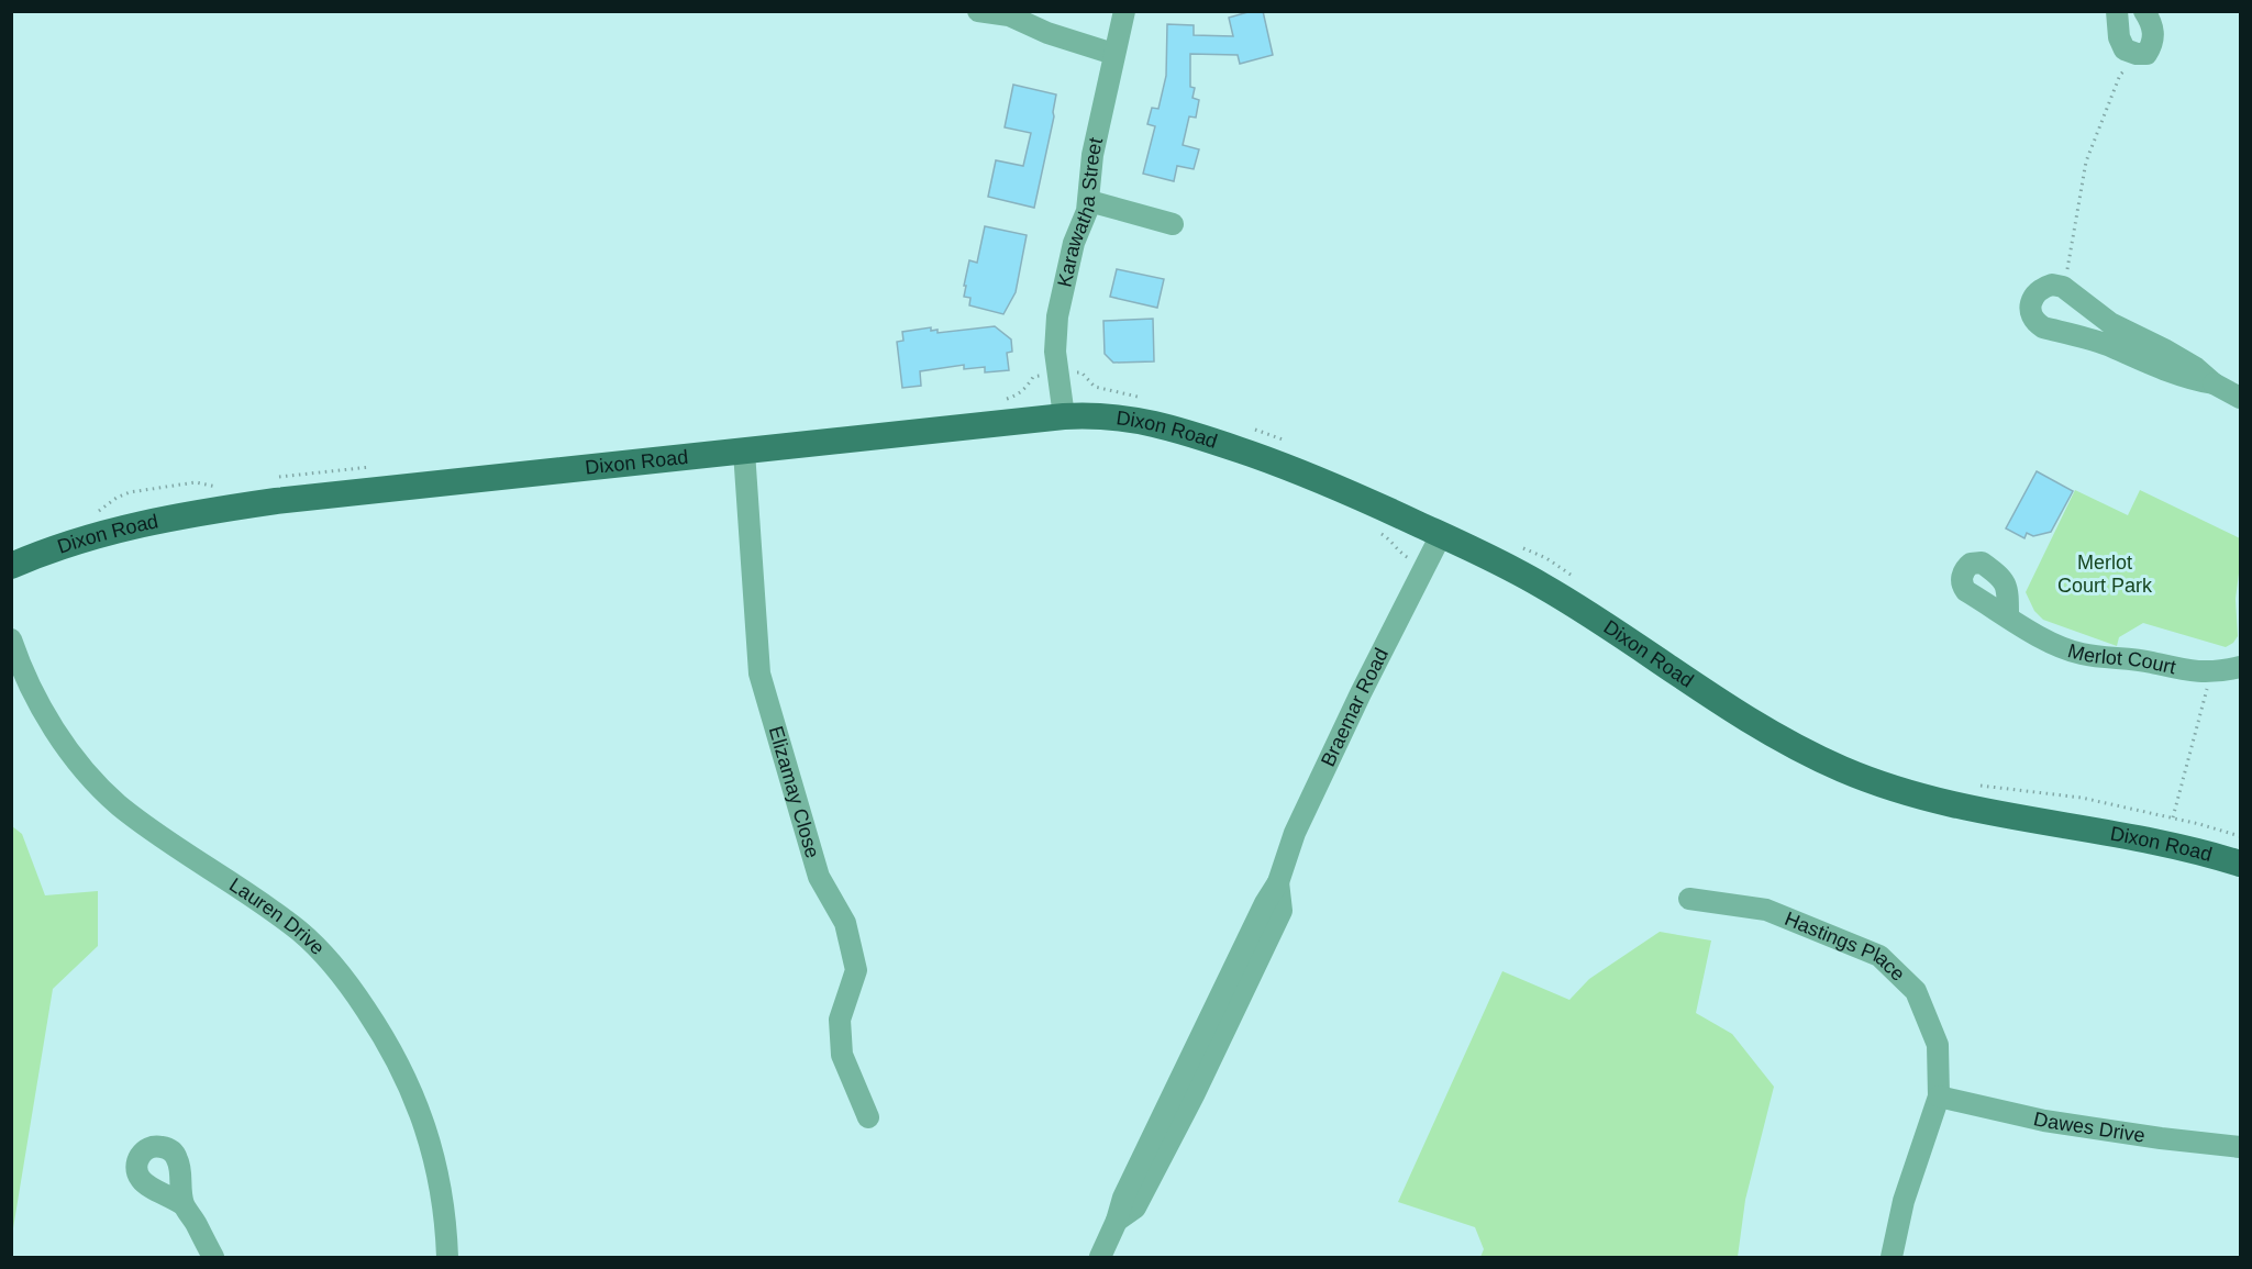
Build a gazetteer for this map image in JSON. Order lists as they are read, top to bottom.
{
  "streets": {
    "main road": ["Dixon Road"],
    "street": [
      "Karawatha Street",
      "Merlot Court",
      "Braemar Road",
      "Elizamay Close",
      "Lauren Drive",
      "Hastings Place",
      "Dawes Drive"
    ]
  },
  "crossings": [
    ["Karawatha Street", "Dixon Road"],
    ["Dixon Road", "Braemar Road"],
    ["Dixon Road", "Elizamay Close"],
    ["Hastings Place", "Dawes Drive"]
  ],
  "parks": ["Merlot Court Park"]
}
